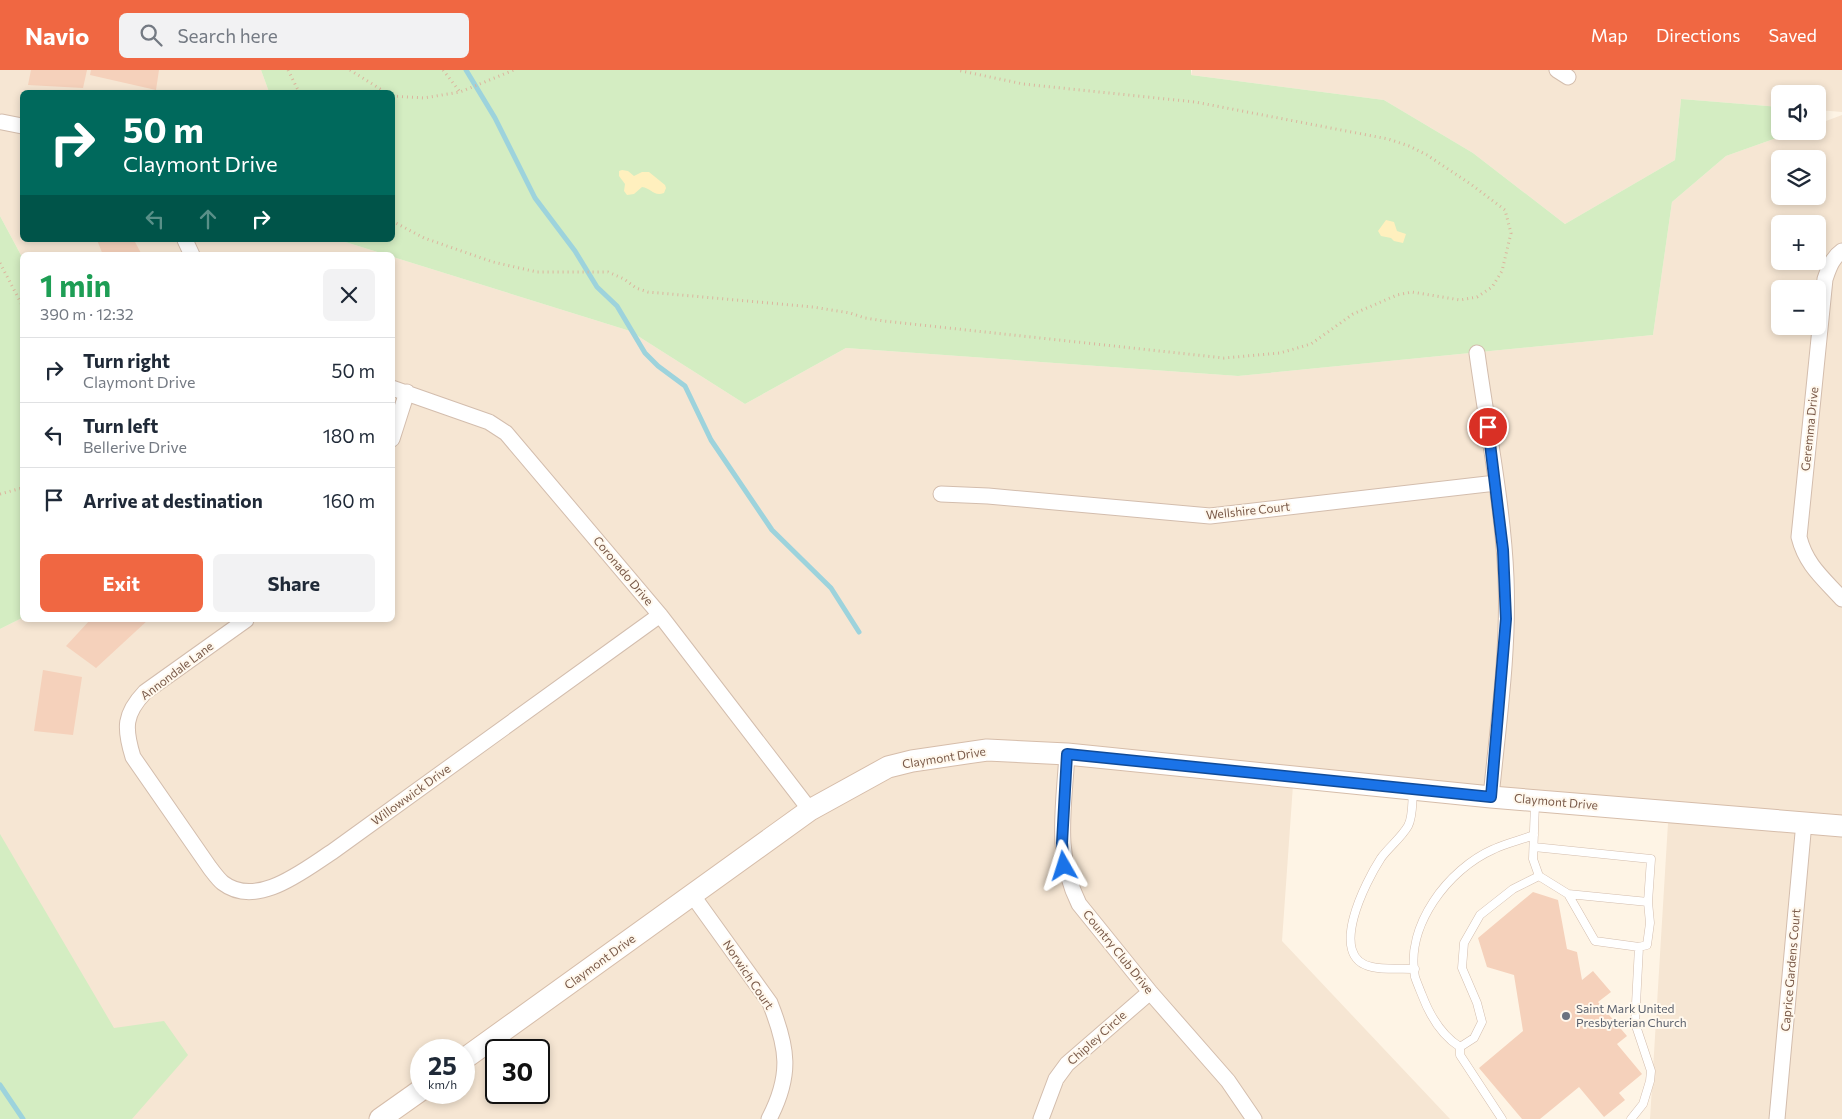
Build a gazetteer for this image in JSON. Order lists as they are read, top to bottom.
{
  "streets": {
    "street": [
      "Geremma Drive",
      "Wellshire Court",
      "Coronado Drive",
      "Annondale Lane",
      "Claymont Drive",
      "Willowwick Drive",
      "Country Club Drive",
      "Caprice Gardens Court",
      "Norwich Court",
      "Chipley Circle"
    ]
  },
  "crossings": [
    ["Coronado Drive", "Claymont Drive"],
    ["Coronado Drive", "Willowwick Drive"],
    ["Annondale Lane", "Willowwick Drive"],
    ["Claymont Drive", "Country Club Drive"],
    ["Claymont Drive", "Caprice Gardens Court"],
    ["Claymont Drive", "Norwich Court"],
    ["Country Club Drive", "Chipley Circle"]
  ],
  "places": ["Saint Mark United Presbyterian Church"],
  "page": {
    "header": "Navio",
    "search": "Search here",
    "nav": ["Map", "Directions", "Saved"],
    "map_buttons": ["+", "−"],
    "turn": ["50 m", "Claymont Drive"],
    "heading": ["1 min", "390 m · 12:32"],
    "list": [
      {
        "name": "Turn right",
        "note": "Claymont Drive",
        "value": "50 m"
      },
      {
        "name": "Turn left",
        "note": "Bellerive Drive",
        "value": "180 m"
      },
      {
        "name": "Arrive at destination",
        "value": "160 m"
      }
    ],
    "buttons": ["Exit", "Share"],
    "speed": "25 km/h",
    "limit": "30"
  }
}
